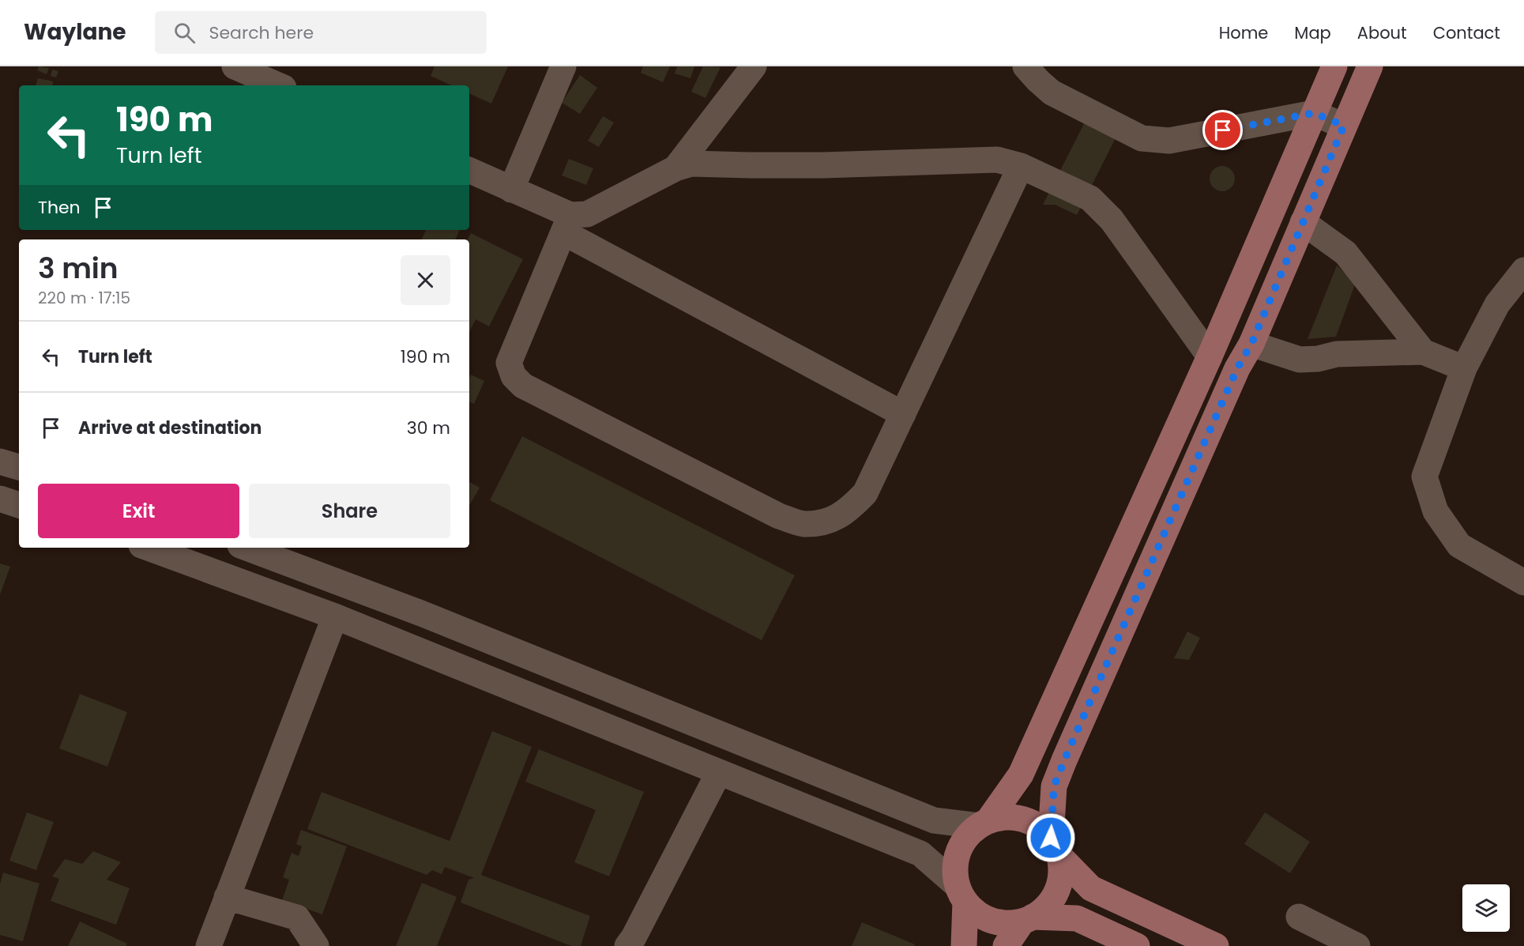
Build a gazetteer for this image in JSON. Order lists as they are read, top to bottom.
{
  "page": {
    "header": "Waylane",
    "search": "Search here",
    "nav": [
      "Home",
      "Map",
      "About",
      "Contact"
    ],
    "turn": ["190 m", "Turn left"],
    "then": "Then",
    "heading": ["3 min", "220 m · 17:15"],
    "list": [
      {
        "name": "Turn left",
        "value": "190 m"
      },
      {
        "name": "Arrive at destination",
        "value": "30 m"
      }
    ],
    "buttons": ["Exit", "Share"]
  }
}
